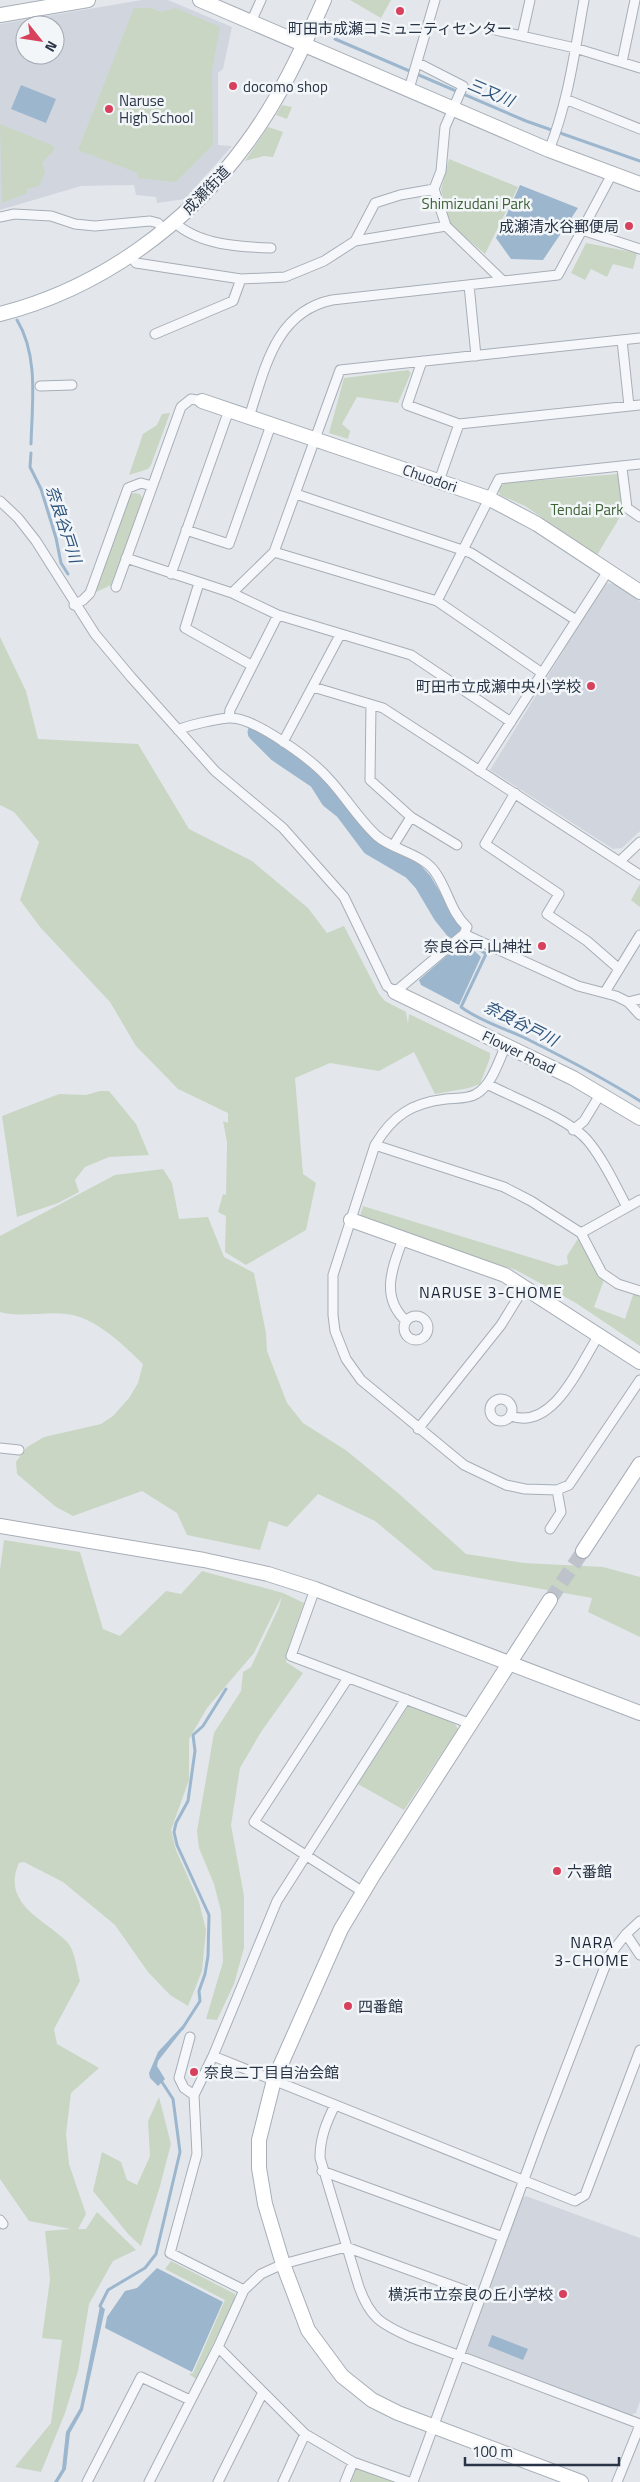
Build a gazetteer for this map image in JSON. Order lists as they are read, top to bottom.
{
  "streets": {
    "street": ["成瀬街道", "Chuodori", "Flower Road"]
  },
  "districts": ["NARUSE 3-CHOME", "NARA 3-CHOME"],
  "water": ["三又川", "奈良谷戸川"],
  "parks": ["Shimizudani Park", "Tendai Park"],
  "places": [
    "町田市成瀬コミュニティセンター",
    "docomo shop",
    "Naruse High School",
    "成瀬清水谷郵便局",
    "町田市立成瀬中央小学校",
    "奈良谷戸 山神社",
    "六番館",
    "四番館",
    "奈良二丁目自治会館",
    "横浜市立奈良の丘小学校"
  ],
  "scale_bar": "100 m",
  "north": "bottom right"
}
